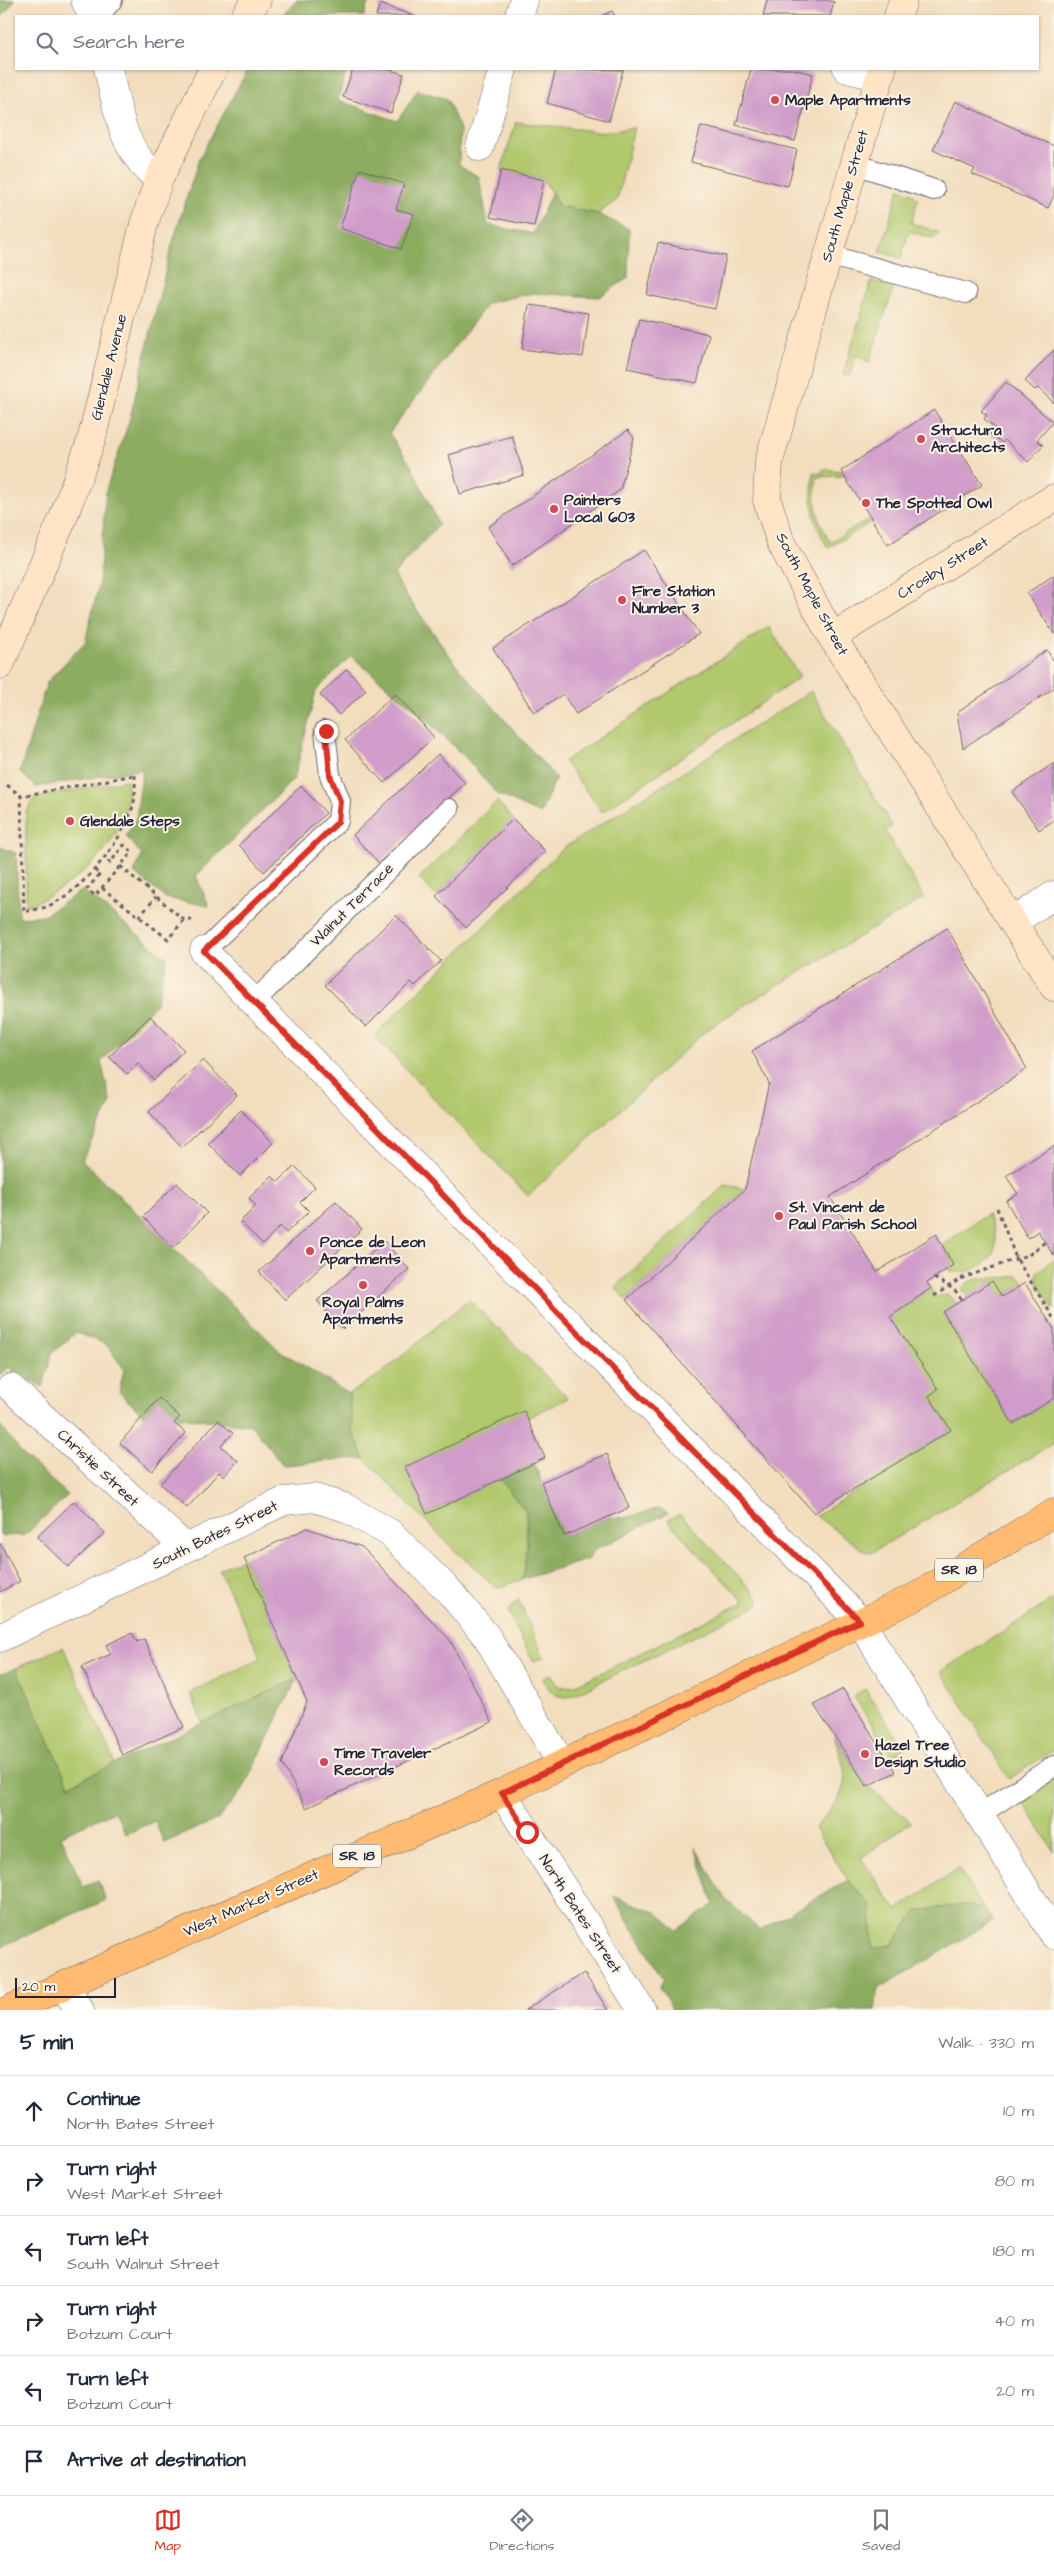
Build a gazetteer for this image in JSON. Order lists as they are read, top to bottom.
{
  "streets": {
    "main road": [
      "South Maple Street",
      "Glendale Avenue",
      "Crosby Street",
      "SR 18",
      "West Market Street"
    ],
    "street": ["Christie Street", "South Bates Street", "North Bates Street"],
    "lane": ["Walnut Terrace"]
  },
  "crossings": [
    ["South Maple Street", "Crosby Street"],
    ["Christie Street", "South Bates Street"],
    ["South Bates Street", "West Market Street"],
    ["West Market Street", "North Bates Street"]
  ],
  "places": [
    "Maple Apartments",
    "Structura Architects",
    "The Spotted Owl",
    "Painters Local 603",
    "Fire Station Number 3",
    "Glendale Steps",
    "St. Vincent de Paul Parish School",
    "Ponce de Leon Apartments",
    "Royal Palms Apartments",
    "Hazel Tree Design Studio",
    "Time Traveler Records"
  ],
  "scale_bar": "20 m",
  "page": {
    "search": "Search here",
    "scale": "20 m",
    "heading": ["5 min", "Walk · 330 m"],
    "list": [
      ["Continue", "North Bates Street", "10 m"],
      ["Turn right", "West Market Street", "80 m"],
      ["Turn left", "South Walnut Street", "180 m"],
      ["Turn right", "Botzum Court", "40 m"],
      ["Turn left", "Botzum Court", "20 m"],
      "Arrive at destination"
    ],
    "nav": ["Map", "Directions", "Saved"]
  }
}
